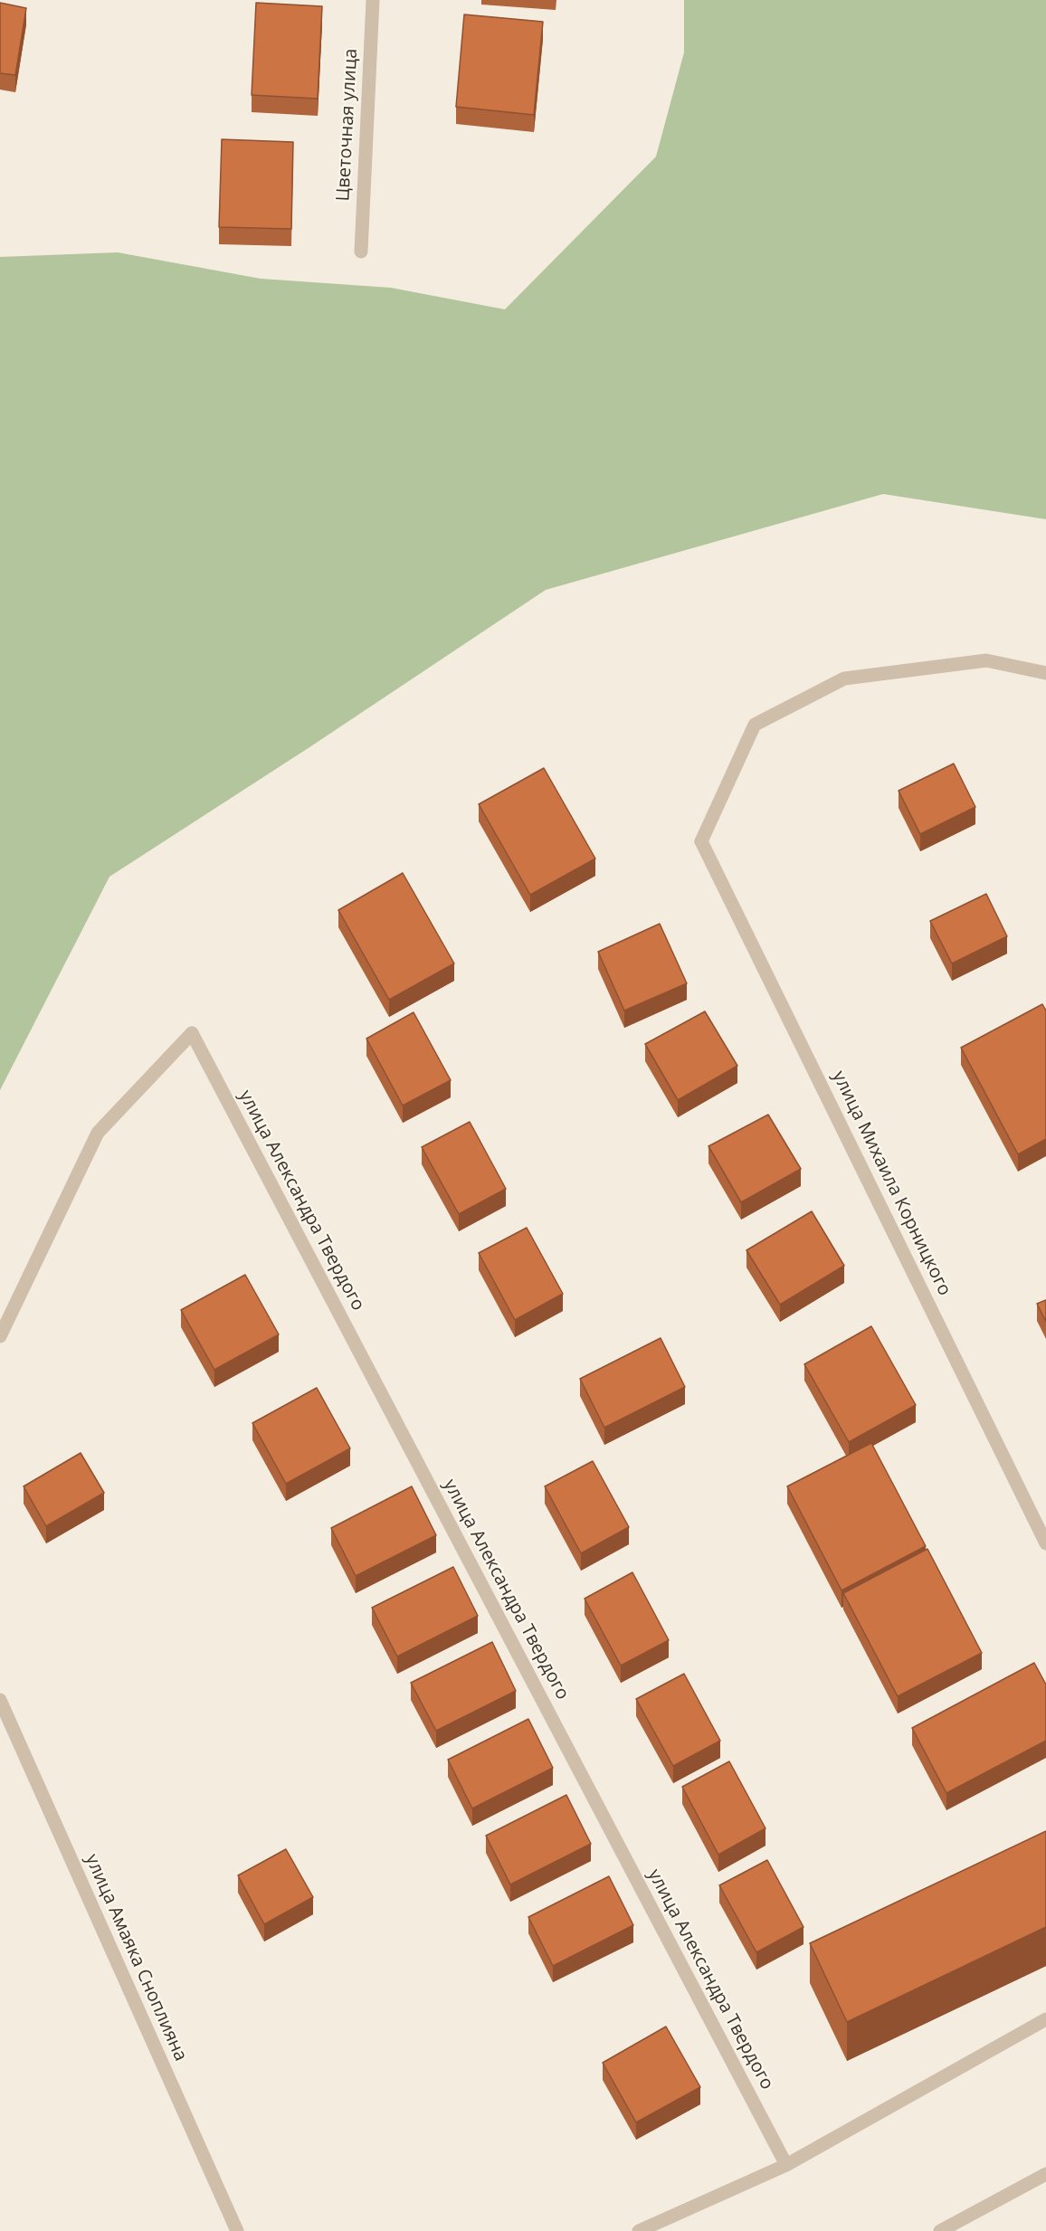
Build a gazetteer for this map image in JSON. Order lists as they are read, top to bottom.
{
  "streets": {
    "street": [
      "Цветочная улица",
      "улица Михаила Корницкого",
      "улица Александра Твердого",
      "улица Амаяка Сноплияна"
    ]
  }
}
